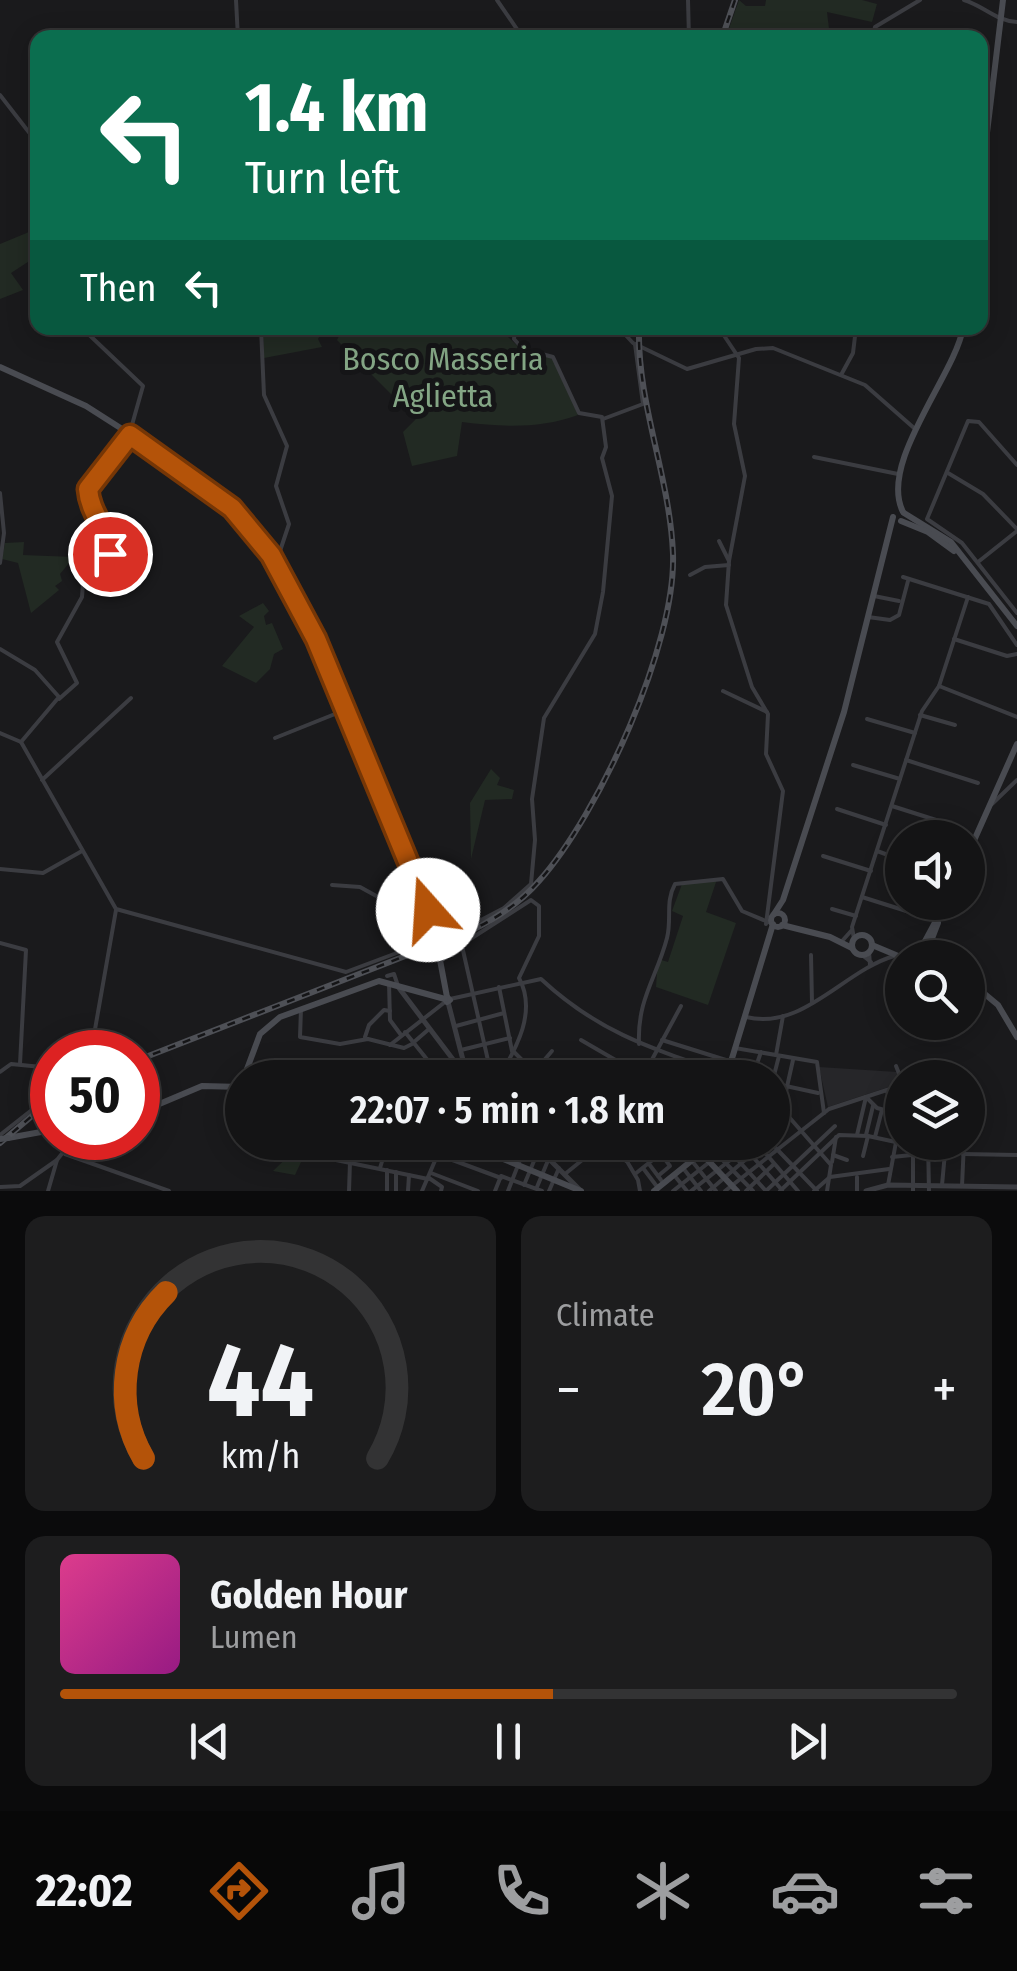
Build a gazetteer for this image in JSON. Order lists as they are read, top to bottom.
{
  "parks": ["Bosco Masseria Aglietta"],
  "page": {
    "turn": ["1.4 km", "Turn left"],
    "then": "Then",
    "limit": "50",
    "trip": "22:07 · 5 min · 1.8 km",
    "tile": "Climate",
    "heat": ["−", "20°", "+"],
    "song": ["Golden Hour", "Lumen"],
    "tabs": "22:02",
    "gauge": ["44", "km/h"]
  }
}
